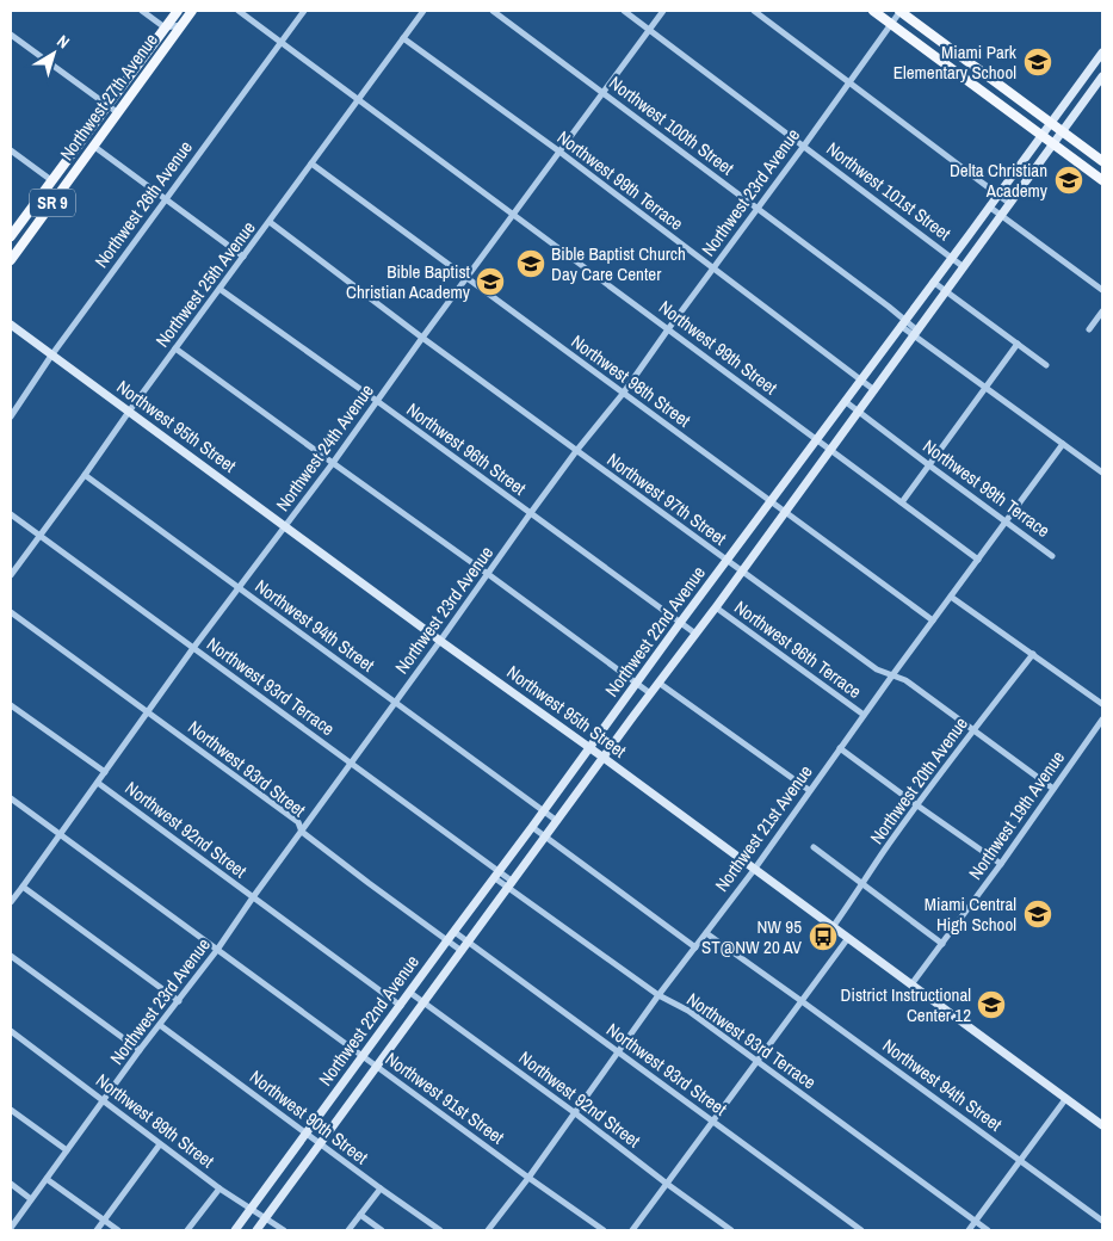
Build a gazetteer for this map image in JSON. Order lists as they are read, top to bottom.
{
  "streets": {
    "main road": [
      "Northwest 27th Avenue",
      "SR 9",
      "Northwest 95th Street",
      "Northwest 22nd Avenue"
    ],
    "street": [
      "Northwest 100th Street",
      "Northwest 99th Terrace",
      "Northwest 101st Street",
      "Northwest 23rd Avenue",
      "Northwest 26th Avenue",
      "Northwest 25th Avenue",
      "Northwest 99th Street",
      "Northwest 98th Street",
      "Northwest 24th Avenue",
      "Northwest 96th Street",
      "Northwest 97th Street",
      "Northwest 94th Street",
      "Northwest 96th Terrace",
      "Northwest 93rd Terrace",
      "Northwest 93rd Street",
      "Northwest 20th Avenue",
      "Northwest 19th Avenue",
      "Northwest 21st Avenue",
      "Northwest 92nd Street",
      "Northwest 91st Street",
      "Northwest 90th Street",
      "Northwest 89th Street"
    ]
  },
  "crossings": [
    ["Northwest 100th Street", "Northwest 23rd Avenue"],
    ["Northwest 100th Street", "Northwest 24th Avenue"],
    ["Northwest 100th Street", "Northwest 22nd Avenue"],
    ["Northwest 100th Street", "Northwest 21st Avenue"],
    ["Northwest 99th Terrace", "Northwest 23rd Avenue"],
    ["Northwest 99th Terrace", "Northwest 25th Avenue"],
    ["Northwest 99th Terrace", "Northwest 24th Avenue"],
    ["Northwest 99th Terrace", "Northwest 22nd Avenue"],
    ["Northwest 99th Terrace", "Northwest 21st Avenue"],
    ["Northwest 101st Street", "Northwest 23rd Avenue"],
    ["Northwest 101st Street", "Northwest 24th Avenue"],
    ["Northwest 101st Street", "Northwest 22nd Avenue"],
    ["Northwest 23rd Avenue", "Northwest 99th Street"],
    ["Northwest 23rd Avenue", "Northwest 98th Street"],
    ["Northwest 23rd Avenue", "Northwest 95th Street"],
    ["Northwest 23rd Avenue", "Northwest 96th Street"],
    ["Northwest 23rd Avenue", "Northwest 97th Street"],
    ["Northwest 23rd Avenue", "Northwest 94th Street"],
    ["Northwest 23rd Avenue", "Northwest 93rd Terrace"],
    ["Northwest 23rd Avenue", "Northwest 93rd Street"],
    ["Northwest 23rd Avenue", "Northwest 92nd Street"],
    ["Northwest 23rd Avenue", "Northwest 91st Street"],
    ["Northwest 23rd Avenue", "Northwest 90th Street"],
    ["Northwest 23rd Avenue", "Northwest 89th Street"],
    ["Northwest 26th Avenue", "Northwest 99th Street"],
    ["Northwest 26th Avenue", "Northwest 95th Street"],
    ["Northwest 25th Avenue", "Northwest 99th Street"],
    ["Northwest 25th Avenue", "Northwest 98th Street"],
    ["Northwest 25th Avenue", "Northwest 95th Street"],
    ["Northwest 25th Avenue", "Northwest 96th Street"],
    ["Northwest 25th Avenue", "Northwest 97th Street"],
    ["Northwest 25th Avenue", "Northwest 94th Street"],
    ["Northwest 25th Avenue", "Northwest 93rd Terrace"],
    ["Northwest 99th Street", "Northwest 24th Avenue"],
    ["Northwest 99th Street", "Northwest 22nd Avenue"],
    ["Northwest 99th Street", "Northwest 21st Avenue"],
    ["Northwest 98th Street", "Northwest 24th Avenue"],
    ["Northwest 98th Street", "Northwest 22nd Avenue"],
    ["Northwest 98th Street", "Northwest 21st Avenue"],
    ["Northwest 95th Street", "Northwest 24th Avenue"],
    ["Northwest 95th Street", "Northwest 22nd Avenue"],
    ["Northwest 95th Street", "Northwest 20th Avenue"],
    ["Northwest 95th Street", "Northwest 19th Avenue"],
    ["Northwest 95th Street", "Northwest 21st Avenue"],
    ["Northwest 24th Avenue", "Northwest 96th Street"],
    ["Northwest 24th Avenue", "Northwest 97th Street"],
    ["Northwest 24th Avenue", "Northwest 94th Street"],
    ["Northwest 24th Avenue", "Northwest 93rd Terrace"],
    ["Northwest 24th Avenue", "Northwest 93rd Street"],
    ["Northwest 24th Avenue", "Northwest 92nd Street"],
    ["Northwest 24th Avenue", "Northwest 91st Street"],
    ["Northwest 96th Street", "Northwest 22nd Avenue"],
    ["Northwest 97th Street", "Northwest 22nd Avenue"],
    ["Northwest 97th Street", "Northwest 20th Avenue"],
    ["Northwest 97th Street", "Northwest 19th Avenue"],
    ["Northwest 97th Street", "Northwest 21st Avenue"],
    ["Northwest 94th Street", "Northwest 22nd Avenue"],
    ["Northwest 94th Street", "Northwest 21st Avenue"],
    ["Northwest 22nd Avenue", "Northwest 96th Terrace"],
    ["Northwest 22nd Avenue", "Northwest 93rd Terrace"],
    ["Northwest 22nd Avenue", "Northwest 93rd Street"],
    ["Northwest 22nd Avenue", "Northwest 92nd Street"],
    ["Northwest 22nd Avenue", "Northwest 91st Street"],
    ["Northwest 22nd Avenue", "Northwest 90th Street"],
    ["Northwest 22nd Avenue", "Northwest 89th Street"],
    ["Northwest 96th Terrace", "Northwest 21st Avenue"],
    ["Northwest 93rd Terrace", "Northwest 21st Avenue"],
    ["Northwest 93rd Street", "Northwest 21st Avenue"],
    ["Northwest 21st Avenue", "Northwest 92nd Street"],
    ["Northwest 21st Avenue", "Northwest 91st Street"]
  ],
  "places": {
    "school or university": [
      "Miami Park Elementary School",
      "Delta Christian Academy",
      "Bible Baptist Church Day Care Center",
      "Bible Baptist Christian Academy",
      "Miami Central High School",
      "District Instructional Center 12"
    ],
    "bus stop": ["NW 95 ST@NW 20 AV"]
  },
  "north": "top right"
}
